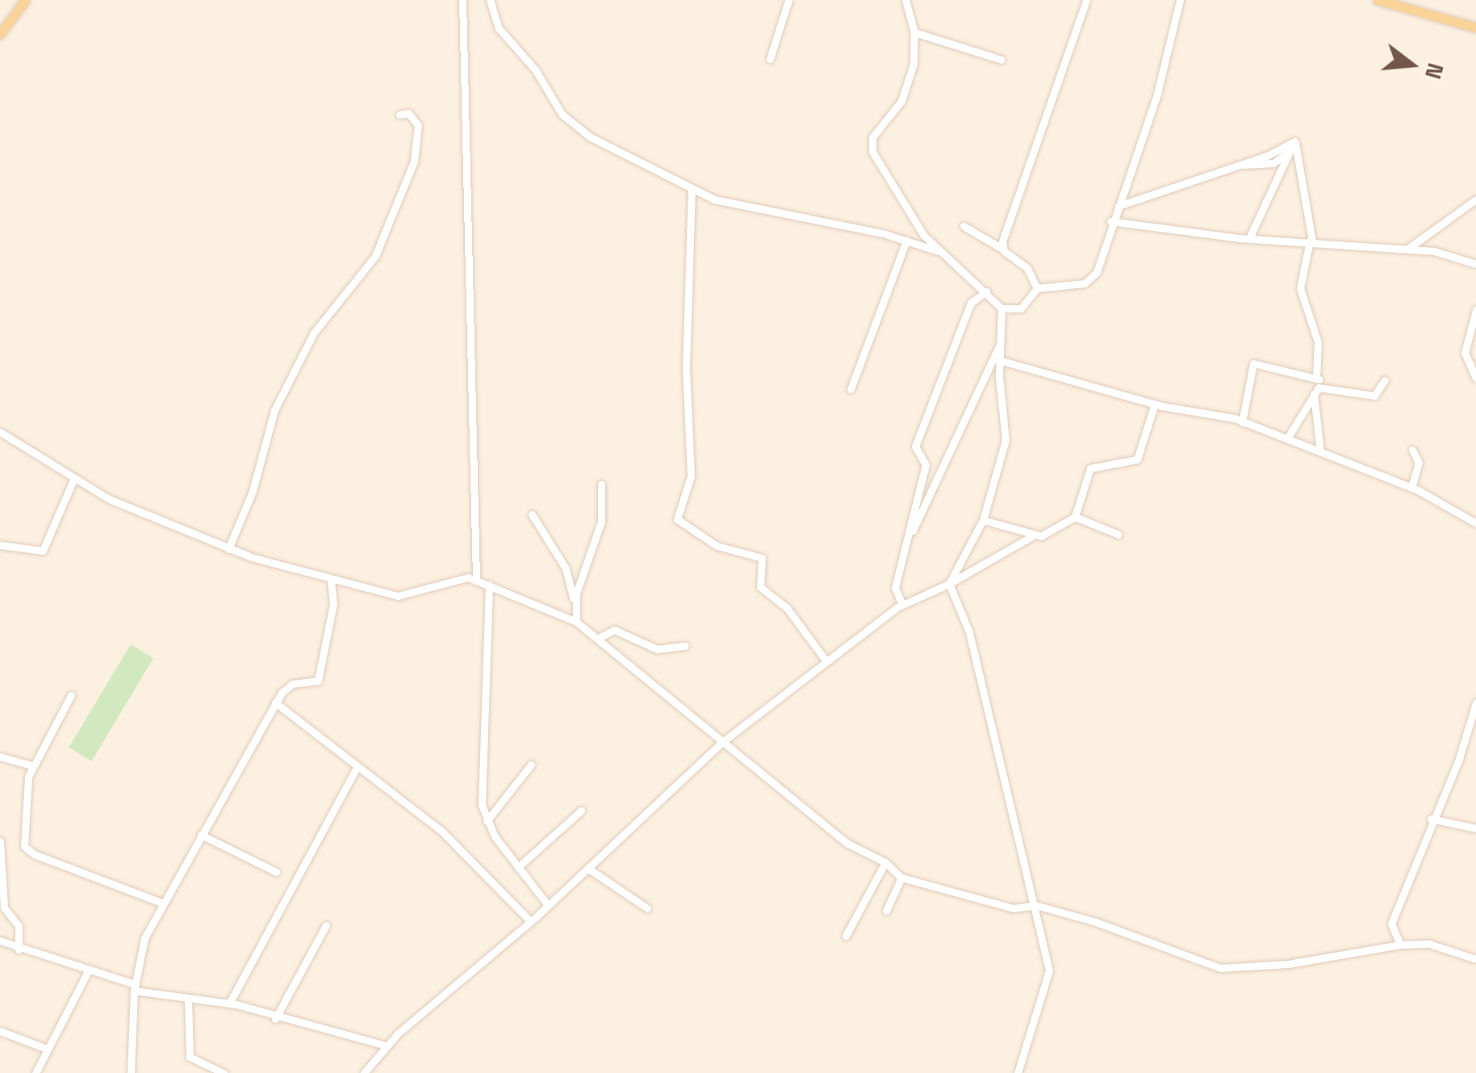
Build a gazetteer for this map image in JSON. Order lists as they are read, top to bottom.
{
  "north": "right"
}
